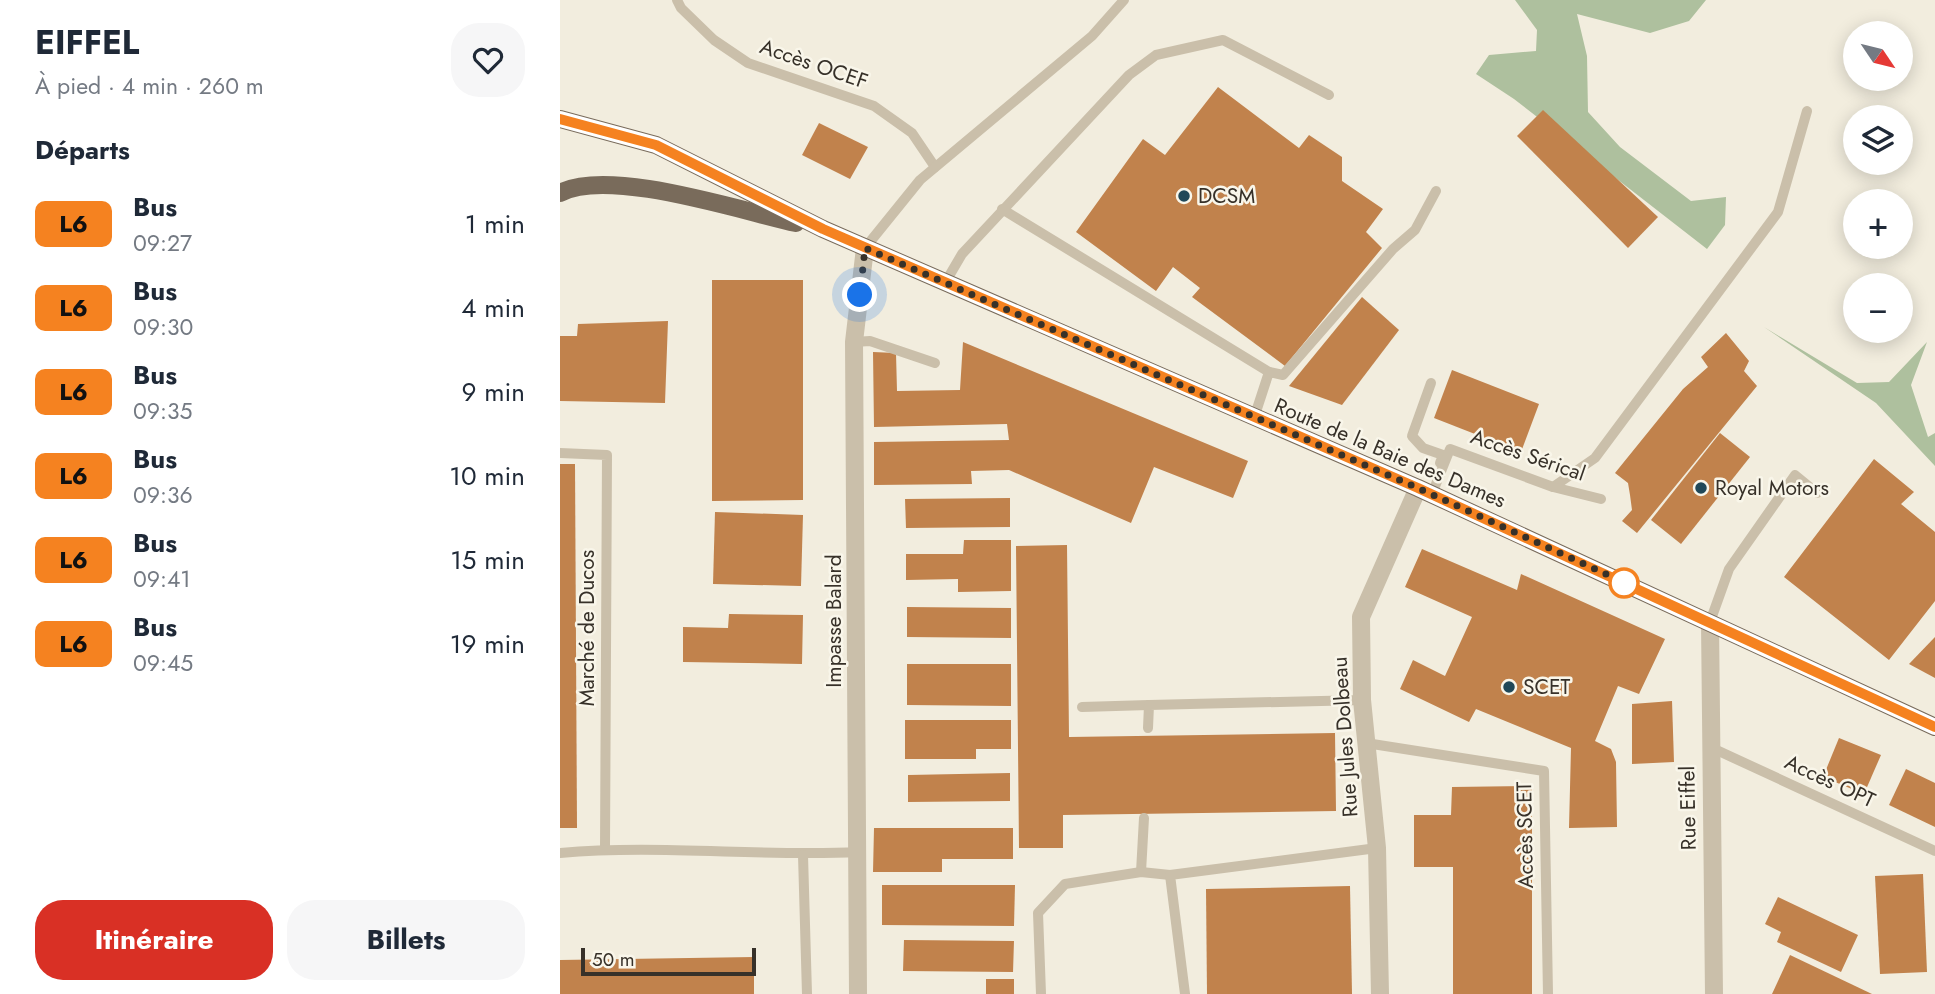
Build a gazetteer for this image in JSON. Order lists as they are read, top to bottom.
{
  "streets": {
    "main road": ["Route de la Baie des Dames"],
    "street": ["Impasse Balard", "Rue Jules Dolbeau", "Rue Eiffel"],
    "lane": [
      "Accès OCEF",
      "Accès Sérical",
      "Marché de Ducos",
      "Accès OPT",
      "Accès SCET"
    ]
  },
  "crossings": [
    ["Route de la Baie des Dames", "Accès Sérical"],
    ["Route de la Baie des Dames", "Impasse Balard"],
    ["Route de la Baie des Dames", "Rue Jules Dolbeau"],
    ["Route de la Baie des Dames", "Rue Eiffel"],
    ["Accès Sérical", "Rue Jules Dolbeau"],
    ["Rue Jules Dolbeau", "Accès SCET"],
    ["Accès OPT", "Rue Eiffel"]
  ],
  "places": ["DCSM", "Royal Motors", "SCET"],
  "lines": ["bus line L6"],
  "scale_bar": "50 m",
  "north": "bottom right",
  "page": {
    "heading": [
      ["EIFFEL", "À pied · 4 min · 260 m"],
      "Départs"
    ],
    "map_buttons": ["+", "−"],
    "list": [
      {
        "mark": "L6",
        "name": "Bus",
        "note": "09:27",
        "value": "1 min"
      },
      {
        "mark": "L6",
        "name": "Bus",
        "note": "09:30",
        "value": "4 min"
      },
      {
        "mark": "L6",
        "name": "Bus",
        "note": "09:35",
        "value": "9 min"
      },
      {
        "mark": "L6",
        "name": "Bus",
        "note": "09:36",
        "value": "10 min"
      },
      {
        "mark": "L6",
        "name": "Bus",
        "note": "09:41",
        "value": "15 min"
      },
      {
        "mark": "L6",
        "name": "Bus",
        "note": "09:45",
        "value": "19 min"
      }
    ],
    "buttons": ["Itinéraire", "Billets"],
    "scale": "50 m"
  }
}
